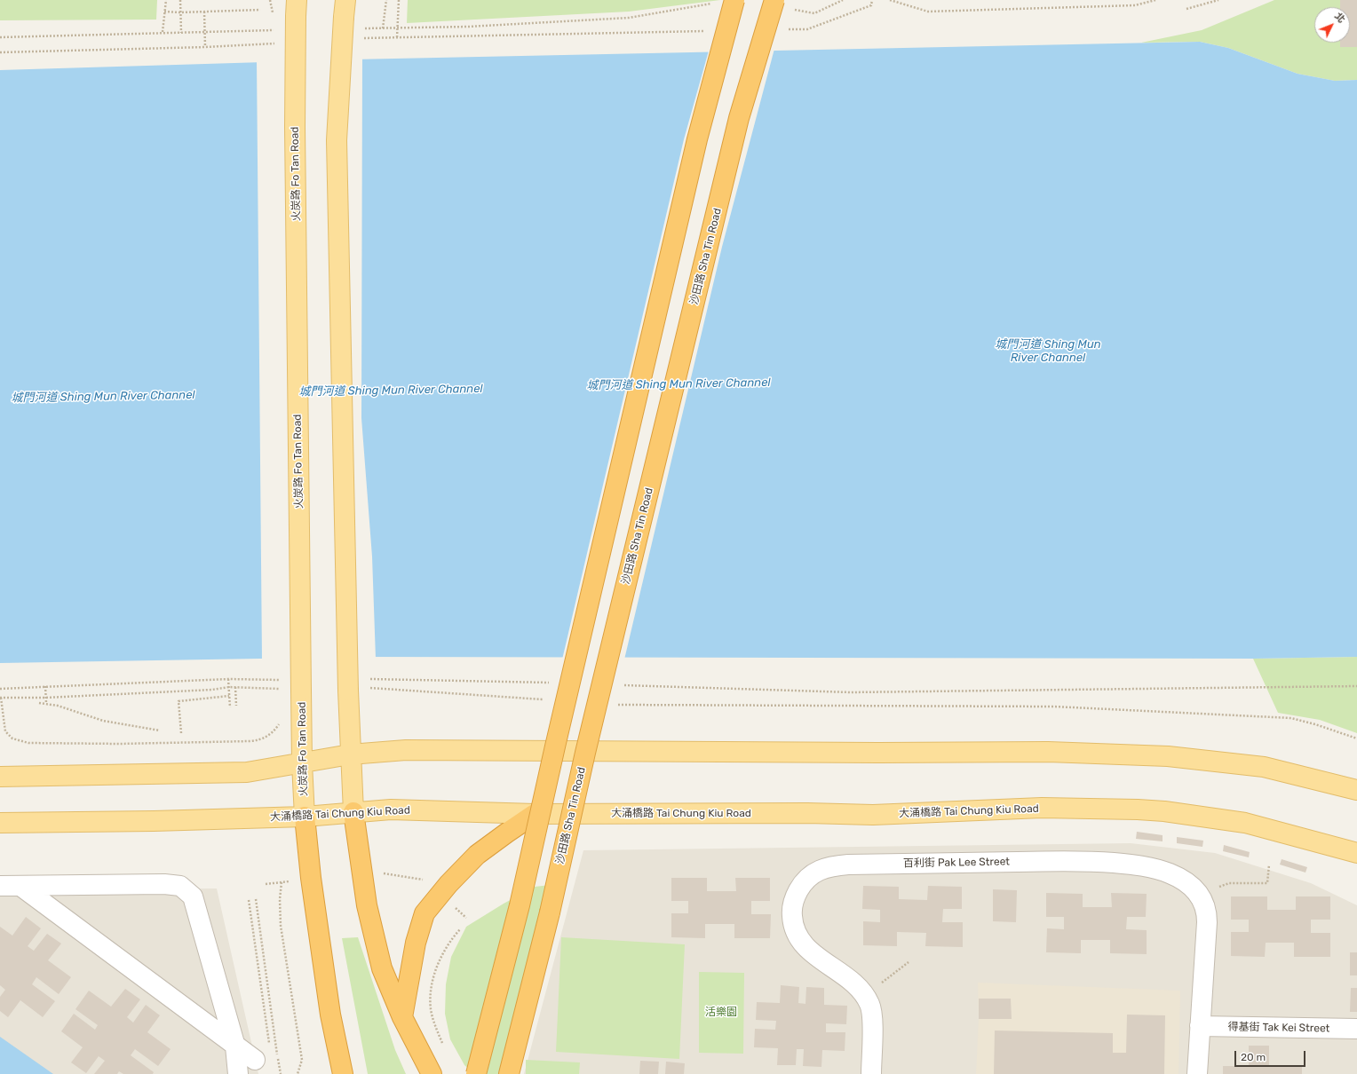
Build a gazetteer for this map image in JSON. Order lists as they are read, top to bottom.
{
  "streets": {
    "highway": ["沙田路 Sha Tin Road"],
    "main road": ["火炭路 Fo Tan Road", "大涌橋路 Tai Chung Kiu Road"],
    "street": ["百利街 Pak Lee Street", "得基街 Tak Kei Street"]
  },
  "crossings": [
    ["火炭路 Fo Tan Road", "大涌橋路 Tai Chung Kiu Road"],
    ["百利街 Pak Lee Street", "得基街 Tak Kei Street"]
  ],
  "water": ["城門河道 Shing Mun River Channel"],
  "parks": ["活樂園"],
  "scale_bar": "20 m",
  "north": "top right"
}
